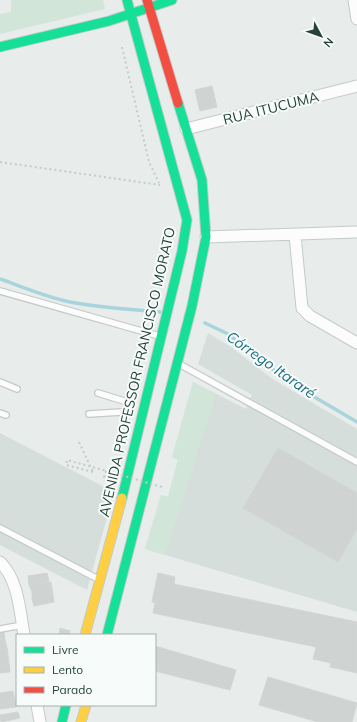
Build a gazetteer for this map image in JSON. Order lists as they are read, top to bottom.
{
  "streets": {
    "main road": ["AVENIDA PROFESSOR FRANCISCO MORATO"],
    "street": ["RUA ITUCUMA"]
  },
  "water": ["Córrego Itararé"],
  "legend": ["Livre", "Lento", "Parado"],
  "north": "bottom right"
}
